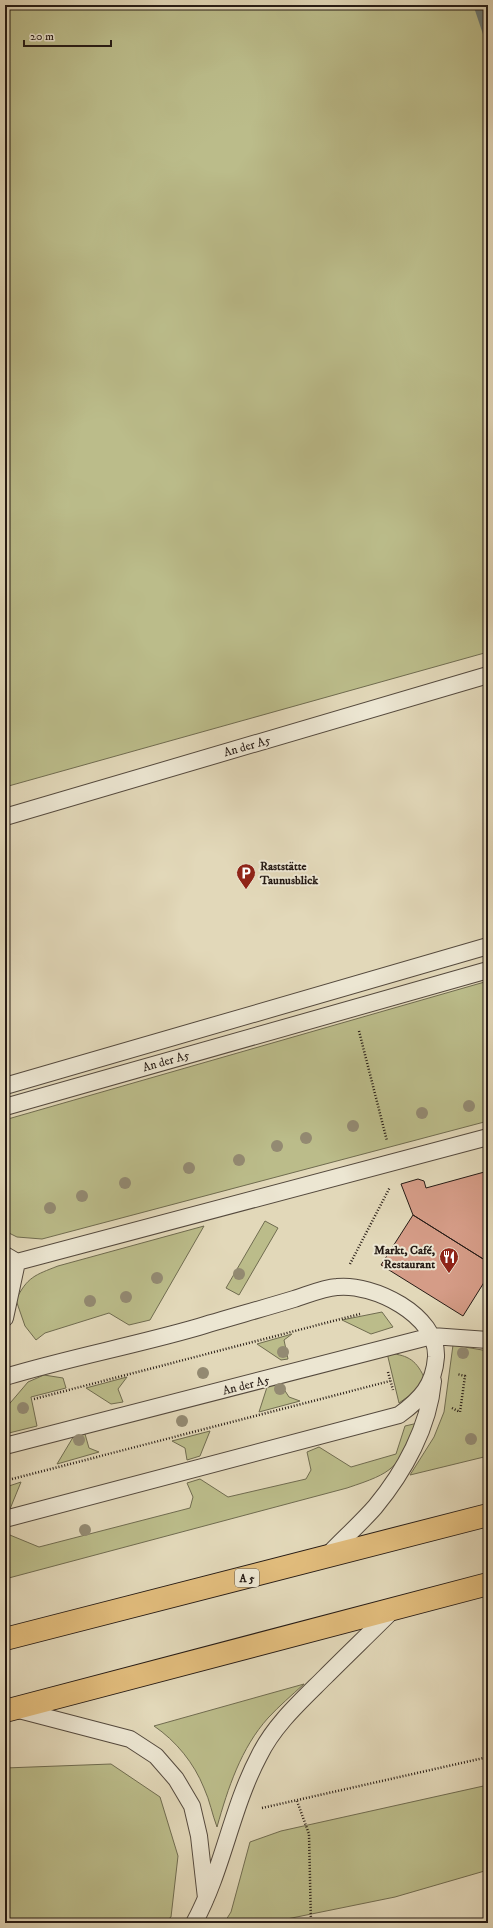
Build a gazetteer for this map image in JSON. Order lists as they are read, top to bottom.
{
  "streets": {
    "highway": ["A 5"],
    "lane": ["An der A5"]
  },
  "places": {
    "parking": ["Raststätte Taunusblick"],
    "restaurant": ["Markt, Café, Restaurant"]
  },
  "scale_bar": "20 m"
}
